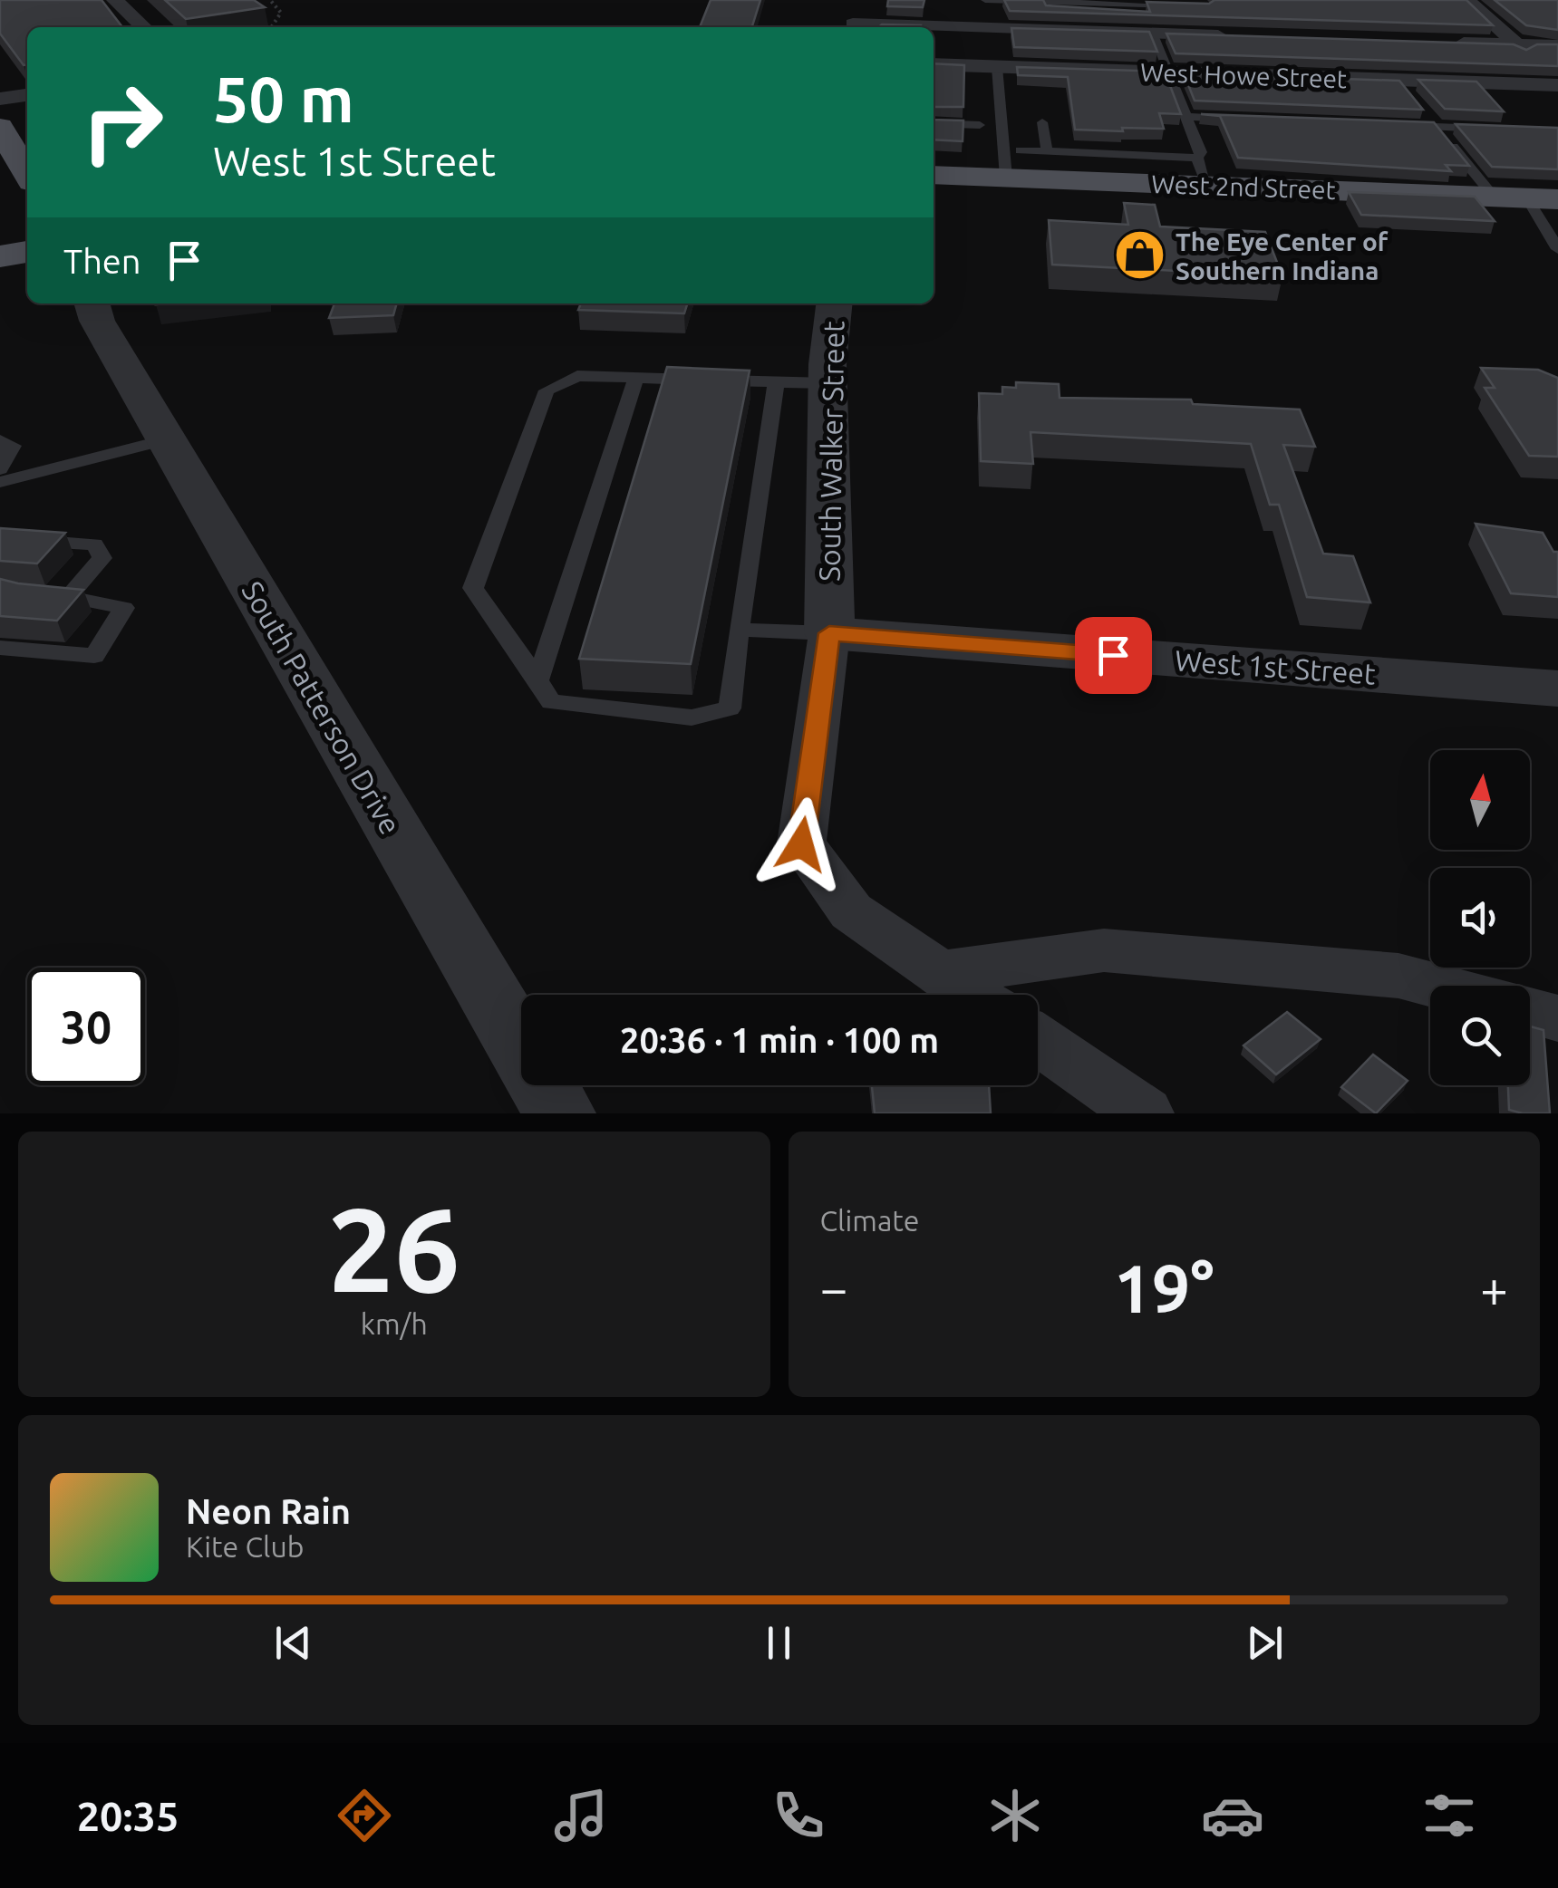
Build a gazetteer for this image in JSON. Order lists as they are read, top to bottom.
{
  "streets": {
    "main road": ["West 2nd Street"],
    "street": [
      "West Howe Street",
      "South Walker Street",
      "West 1st Street",
      "South Patterson Drive"
    ]
  },
  "crossings": [
    ["South Walker Street", "West 1st Street"]
  ],
  "places": {
    "shop": ["The Eye Center of Southern Indiana"]
  },
  "north": "top",
  "page": {
    "turn": ["50 m", "West 1st Street"],
    "then": "Then",
    "limit": "30",
    "trip": "20:36 · 1 min · 100 m",
    "tile": [
      ["26", "km/h"],
      "Climate"
    ],
    "heat": ["−", "19°", "+"],
    "song": ["Neon Rain", "Kite Club"],
    "tabs": "20:35"
  }
}
